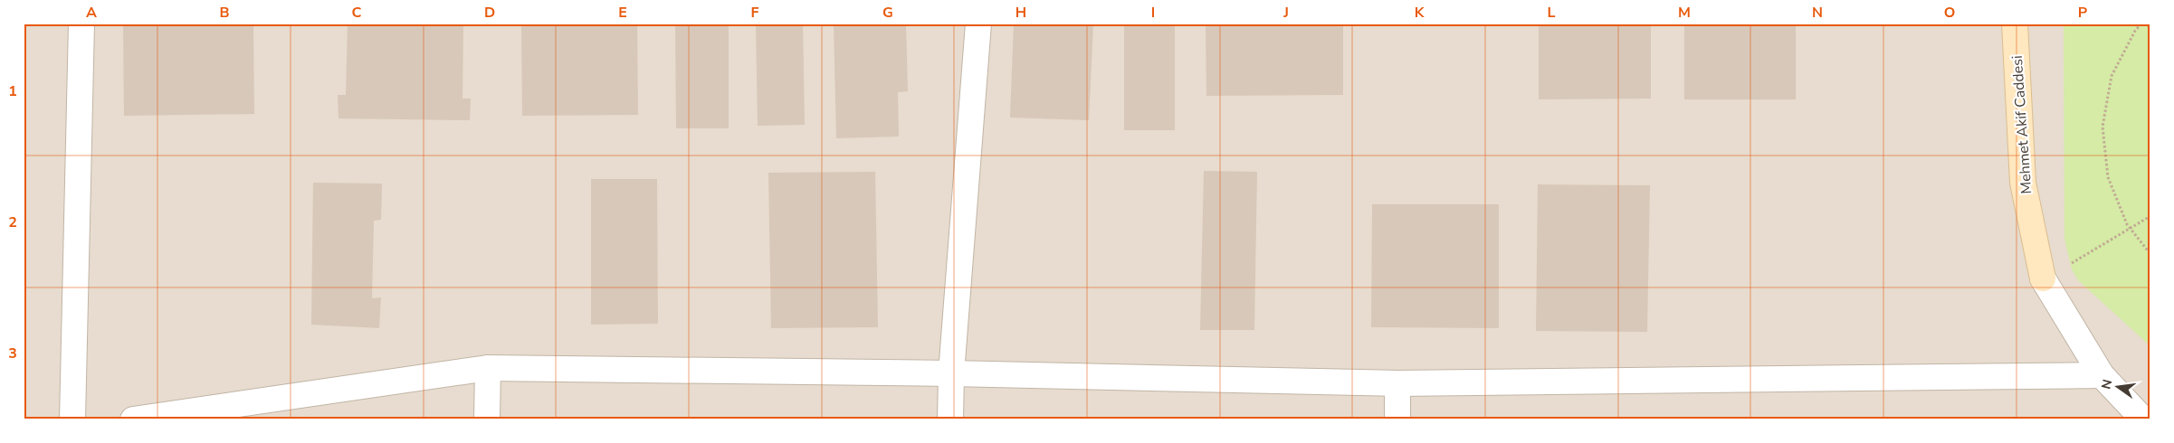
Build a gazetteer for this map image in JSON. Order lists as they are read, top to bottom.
{
  "streets": {
    "street": ["Mehmet Akif Caddesi"]
  },
  "north": "left",
  "grid": {
    "columns": [
      "A",
      "B",
      "C",
      "D",
      "E",
      "F",
      "G",
      "H",
      "I",
      "J",
      "K",
      "L",
      "M",
      "N",
      "O",
      "P"
    ],
    "rows": ["1", "2", "3"]
  }
}
